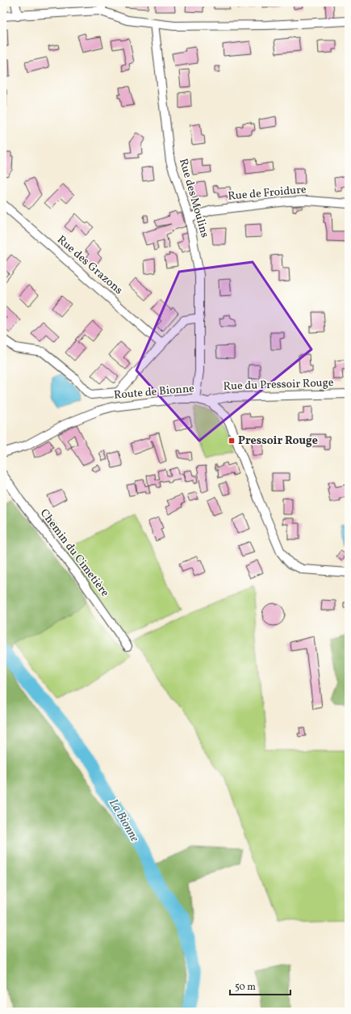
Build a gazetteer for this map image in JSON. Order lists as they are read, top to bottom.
{
  "streets": {
    "street": [
      "Rue de Froidure",
      "Rue des Moulins",
      "Rue des Grazons",
      "Rue du Pressoir Rouge",
      "Route de Bionne",
      "Chemin du Cimetière"
    ]
  },
  "crossings": [
    ["Rue de Froidure", "Rue des Moulins"],
    ["Rue des Moulins", "Route de Bionne"],
    ["Rue du Pressoir Rouge", "Route de Bionne"]
  ],
  "water": ["La Bionne"],
  "places": {
    "transit": ["Pressoir Rouge"]
  },
  "scale_bar": "50 m"
}
